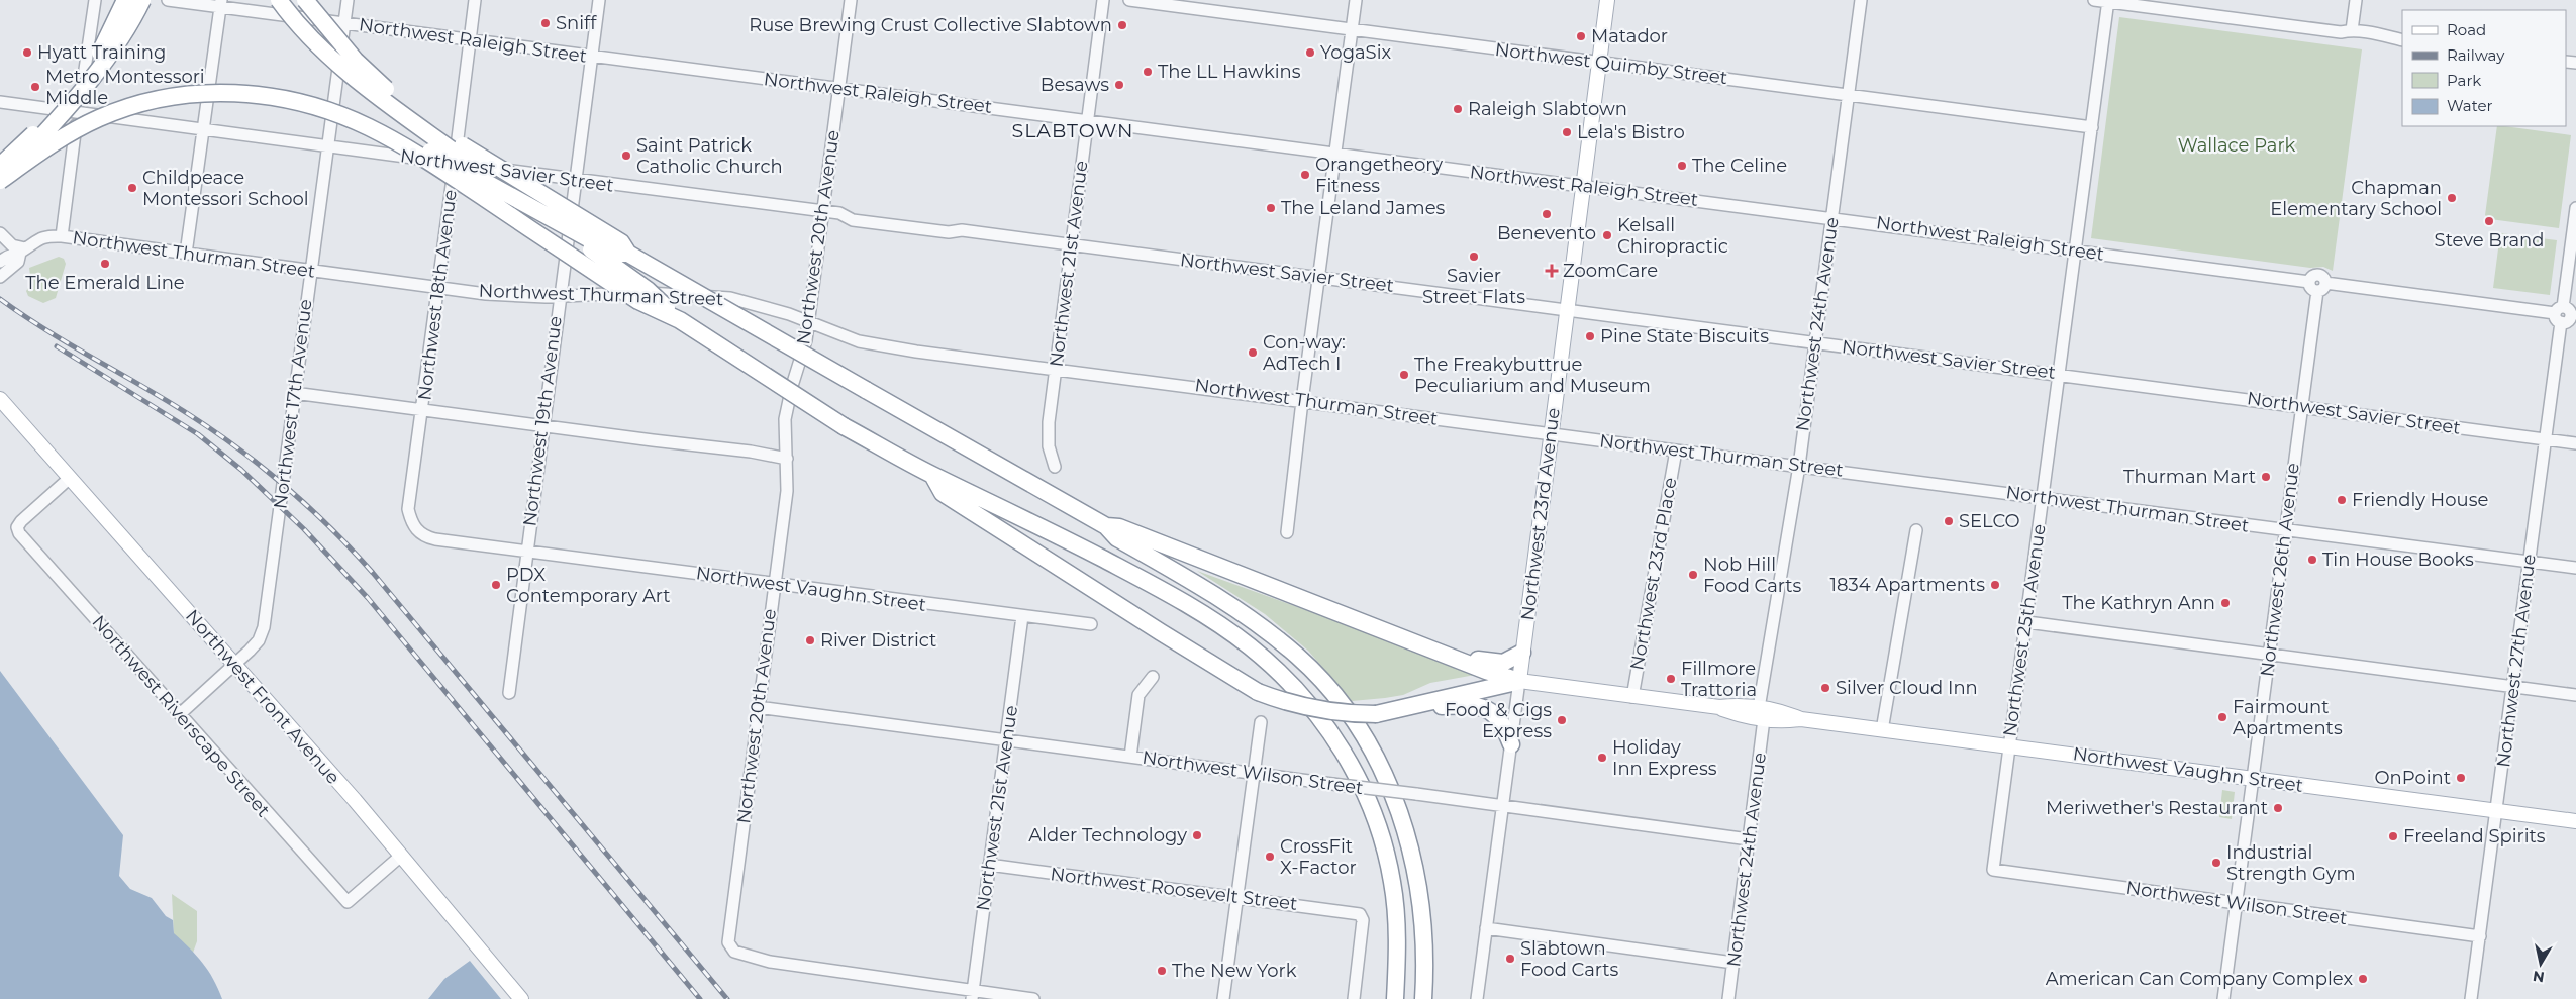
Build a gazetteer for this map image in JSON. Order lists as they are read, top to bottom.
{
  "streets": {
    "main road": ["Northwest 23rd Avenue", "Northwest Vaughn Street", "Northwest Front Avenue"],
    "street": [
      "Northwest Raleigh Street",
      "Northwest Quimby Street",
      "Northwest Savier Street",
      "Northwest 20th Avenue",
      "Northwest Thurman Street",
      "Northwest 21st Avenue",
      "Northwest 18th Avenue",
      "Northwest 24th Avenue",
      "Northwest 17th Avenue",
      "Northwest 19th Avenue",
      "Northwest 26th Avenue",
      "Northwest 23rd Place",
      "Northwest 25th Avenue",
      "Northwest 27th Avenue",
      "Northwest Riverscape Street",
      "Northwest Wilson Street",
      "Northwest Roosevelt Street"
    ]
  },
  "crossings": [
    ["Northwest Raleigh Street", "Northwest 20th Avenue"],
    ["Northwest Raleigh Street", "Northwest 21st Avenue"],
    ["Northwest Raleigh Street", "Northwest 18th Avenue"],
    ["Northwest Raleigh Street", "Northwest 24th Avenue"],
    ["Northwest Raleigh Street", "Northwest 17th Avenue"],
    ["Northwest Raleigh Street", "Northwest 19th Avenue"],
    ["Northwest Raleigh Street", "Northwest 23rd Avenue"],
    ["Northwest Raleigh Street", "Northwest 26th Avenue"],
    ["Northwest Raleigh Street", "Northwest 25th Avenue"],
    ["Northwest Raleigh Street", "Northwest 27th Avenue"],
    ["Northwest Quimby Street", "Northwest 24th Avenue"],
    ["Northwest Quimby Street", "Northwest 23rd Avenue"],
    ["Northwest Quimby Street", "Northwest 25th Avenue"],
    ["Northwest Savier Street", "Northwest 20th Avenue"],
    ["Northwest Savier Street", "Northwest 21st Avenue"],
    ["Northwest Savier Street", "Northwest 18th Avenue"],
    ["Northwest Savier Street", "Northwest 24th Avenue"],
    ["Northwest Savier Street", "Northwest 17th Avenue"],
    ["Northwest Savier Street", "Northwest 19th Avenue"],
    ["Northwest Savier Street", "Northwest 23rd Avenue"],
    ["Northwest Savier Street", "Northwest 26th Avenue"],
    ["Northwest Savier Street", "Northwest 25th Avenue"],
    ["Northwest Savier Street", "Northwest 27th Avenue"],
    ["Northwest 20th Avenue", "Northwest Thurman Street"],
    ["Northwest 20th Avenue", "Northwest 21st Avenue"],
    ["Northwest 20th Avenue", "Northwest Vaughn Street"],
    ["Northwest 20th Avenue", "Northwest Wilson Street"],
    ["Northwest Thurman Street", "Northwest 21st Avenue"],
    ["Northwest Thurman Street", "Northwest 18th Avenue"],
    ["Northwest Thurman Street", "Northwest 24th Avenue"],
    ["Northwest Thurman Street", "Northwest 17th Avenue"],
    ["Northwest Thurman Street", "Northwest 19th Avenue"],
    ["Northwest Thurman Street", "Northwest 23rd Avenue"],
    ["Northwest Thurman Street", "Northwest 26th Avenue"],
    ["Northwest Thurman Street", "Northwest 23rd Place"],
    ["Northwest Thurman Street", "Northwest 25th Avenue"],
    ["Northwest Thurman Street", "Northwest 27th Avenue"],
    ["Northwest 21st Avenue", "Northwest Vaughn Street"],
    ["Northwest 21st Avenue", "Northwest Wilson Street"],
    ["Northwest 21st Avenue", "Northwest Roosevelt Street"],
    ["Northwest 18th Avenue", "Northwest Vaughn Street"],
    ["Northwest 24th Avenue", "Northwest Vaughn Street"],
    ["Northwest 24th Avenue", "Northwest Wilson Street"],
    ["Northwest 17th Avenue", "Northwest Front Avenue"],
    ["Northwest 17th Avenue", "Northwest Riverscape Street"],
    ["Northwest 19th Avenue", "Northwest Vaughn Street"],
    ["Northwest 23rd Avenue", "Northwest Vaughn Street"],
    ["Northwest 23rd Avenue", "Northwest Wilson Street"],
    ["Northwest 26th Avenue", "Northwest Vaughn Street"],
    ["Northwest 26th Avenue", "Northwest Wilson Street"],
    ["Northwest 23rd Place", "Northwest Vaughn Street"],
    ["Northwest Vaughn Street", "Northwest 25th Avenue"],
    ["Northwest Vaughn Street", "Northwest 27th Avenue"],
    ["Northwest 25th Avenue", "Northwest Wilson Street"],
    ["Northwest 27th Avenue", "Northwest Wilson Street"],
    ["Northwest Front Avenue", "Northwest Riverscape Street"]
  ],
  "districts": ["SLABTOWN"],
  "parks": ["Wallace Park"],
  "places": {
    "other": [
      "Sniff",
      "Ruse Brewing Crust Collective Slabtown",
      "Matador",
      "Hyatt Training",
      "YogaSix",
      "The LL Hawkins",
      "Besaws",
      "Metro Montessori Middle",
      "Raleigh Slabtown",
      "Lela's Bistro",
      "Saint Patrick Catholic Church",
      "The Celine",
      "Orangetheory Fitness",
      "Childpeace Montessori School",
      "Chapman Elementary School",
      "The Leland James",
      "Benevento",
      "Steve Brand",
      "Kelsall Chiropractic",
      "Savier Street Flats",
      "The Emerald Line",
      "Pine State Biscuits",
      "Con-way: AdTech I",
      "The Freakybuttrue Peculiarium and Museum",
      "Thurman Mart",
      "Friendly House",
      "SELCO",
      "Tin House Books",
      "Nob Hill Food Carts",
      "PDX Contemporary Art",
      "1834 Apartments",
      "The Kathryn Ann",
      "River District",
      "Fillmore Trattoria",
      "Silver Cloud Inn",
      "Fairmount Apartments",
      "Food & Cigs Express",
      "Holiday Inn Express",
      "OnPoint",
      "Meriwether's Restaurant",
      "Alder Technology",
      "Freeland Spirits",
      "CrossFit X-Factor",
      "Industrial Strength Gym",
      "Slabtown Food Carts",
      "The New York",
      "American Can Company Complex"
    ],
    "health": ["ZoomCare"]
  },
  "legend": [
    "Road",
    "Railway",
    "Park",
    "Water"
  ],
  "north": "bottom"
}
